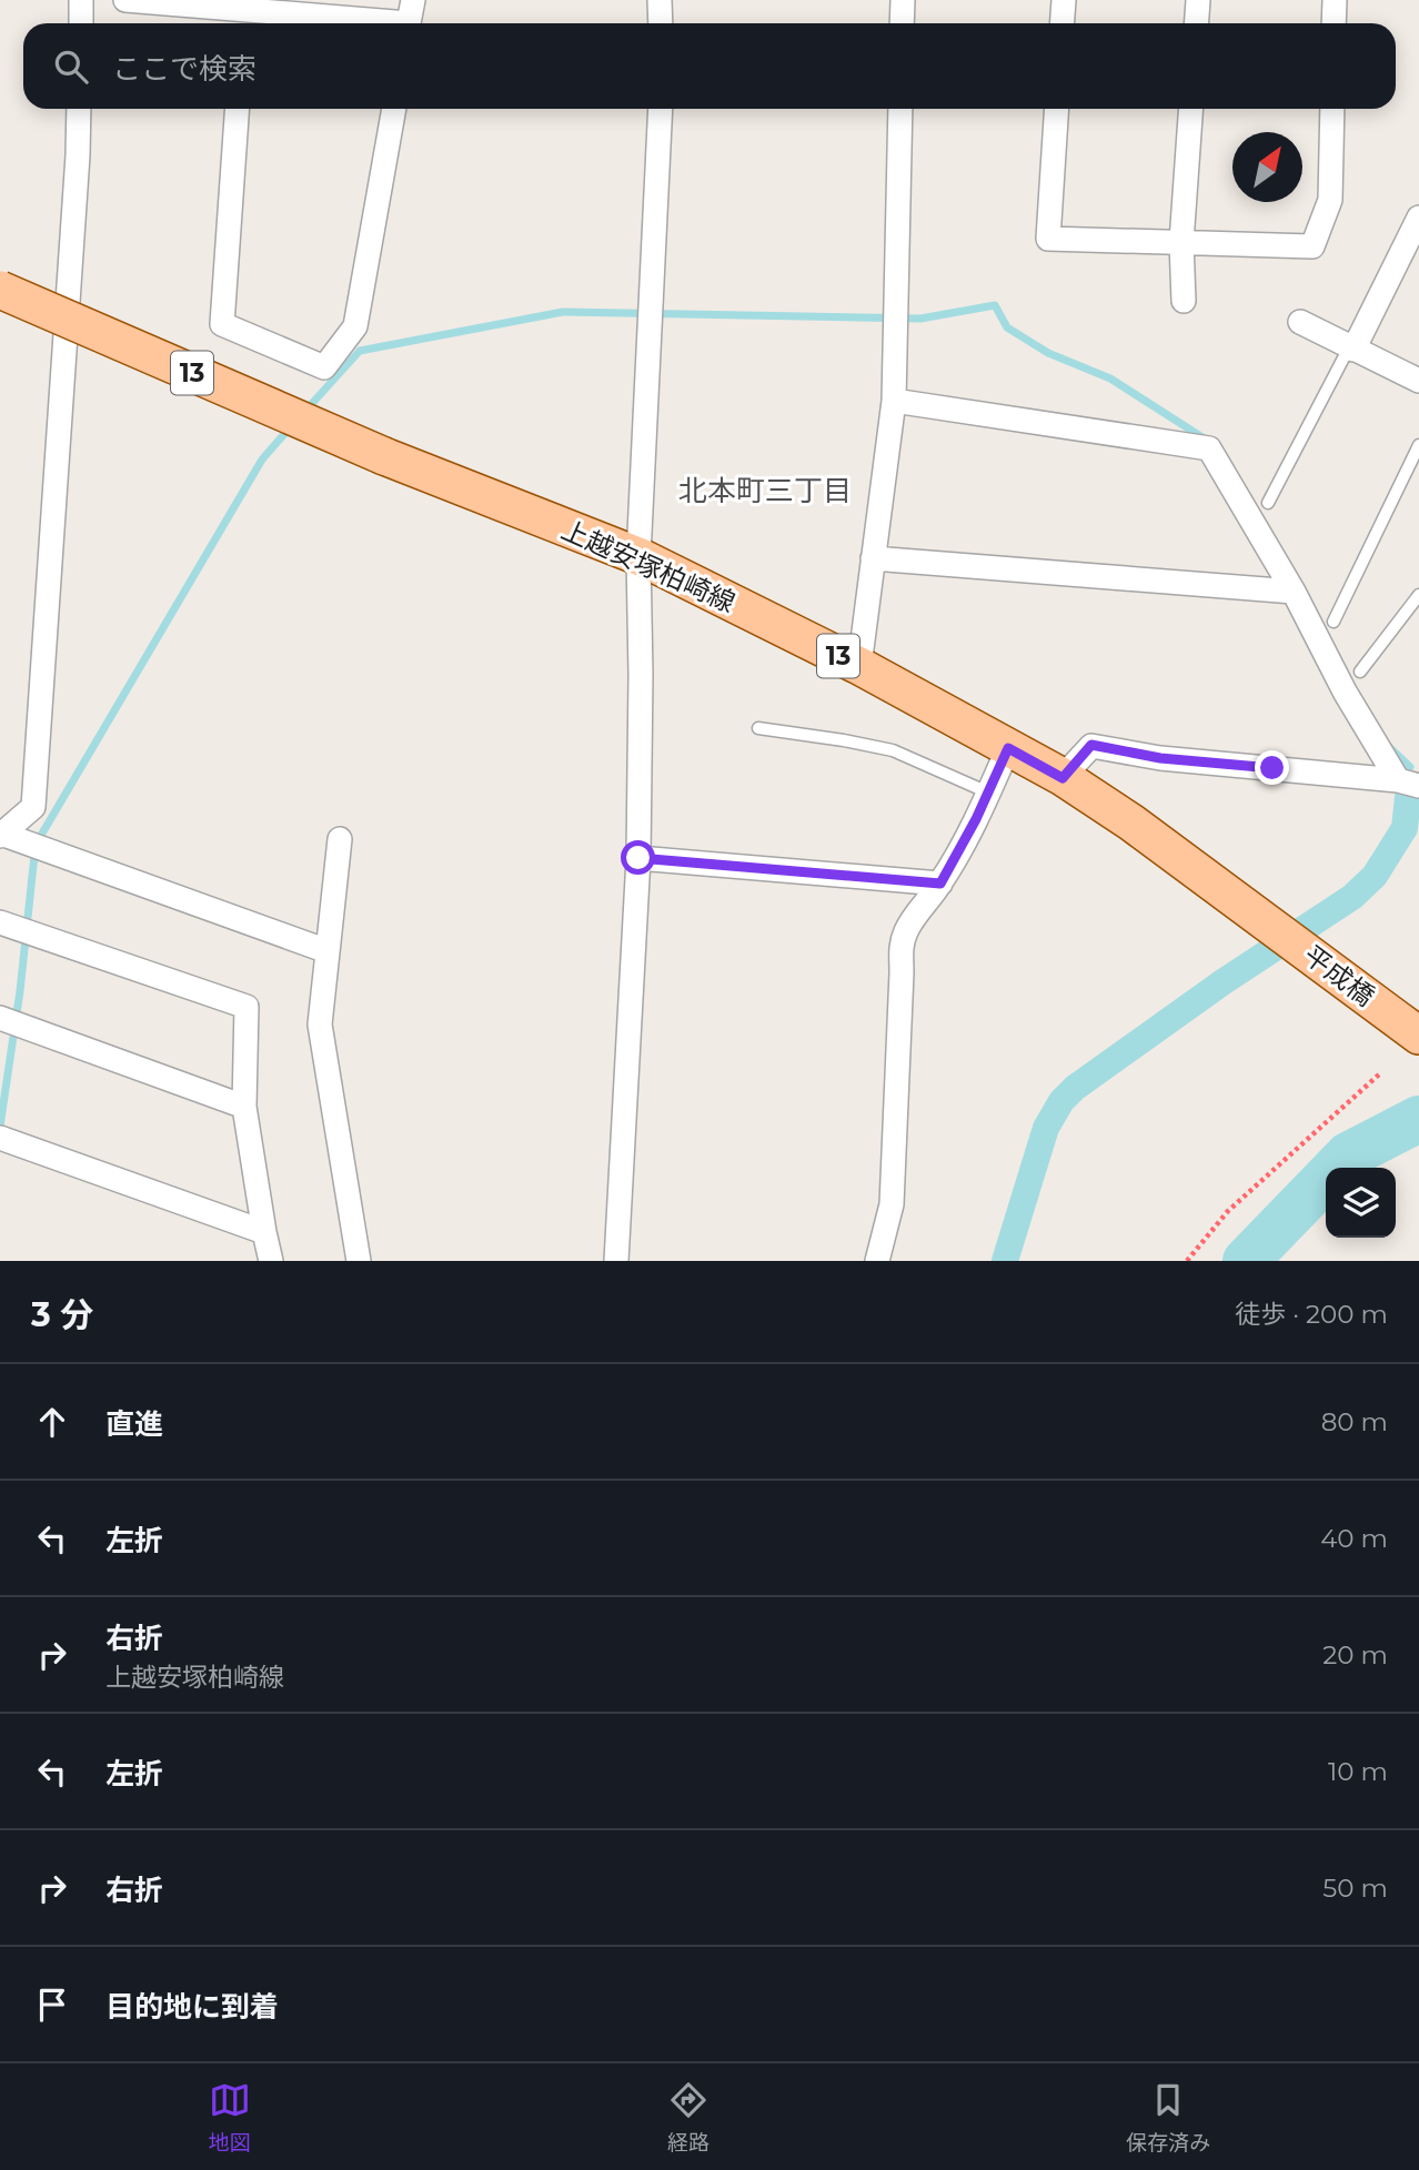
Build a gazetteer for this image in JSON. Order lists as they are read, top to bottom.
{
  "streets": {
    "main road": ["13", "上越安塚柏崎線", "平成橋"]
  },
  "crossings": [
    ["上越安塚柏崎線", "平成橋"]
  ],
  "districts": ["北本町三丁目"],
  "north": "top right",
  "page": {
    "search": "ここで検索",
    "heading": ["3 分", "徒歩 · 200 m"],
    "list": [
      ["直進", "80 m"],
      ["左折", "40 m"],
      ["右折", "上越安塚柏崎線", "20 m"],
      ["左折", "10 m"],
      ["右折", "50 m"],
      "目的地に到着"
    ],
    "nav": ["地図", "経路", "保存済み"]
  }
}
